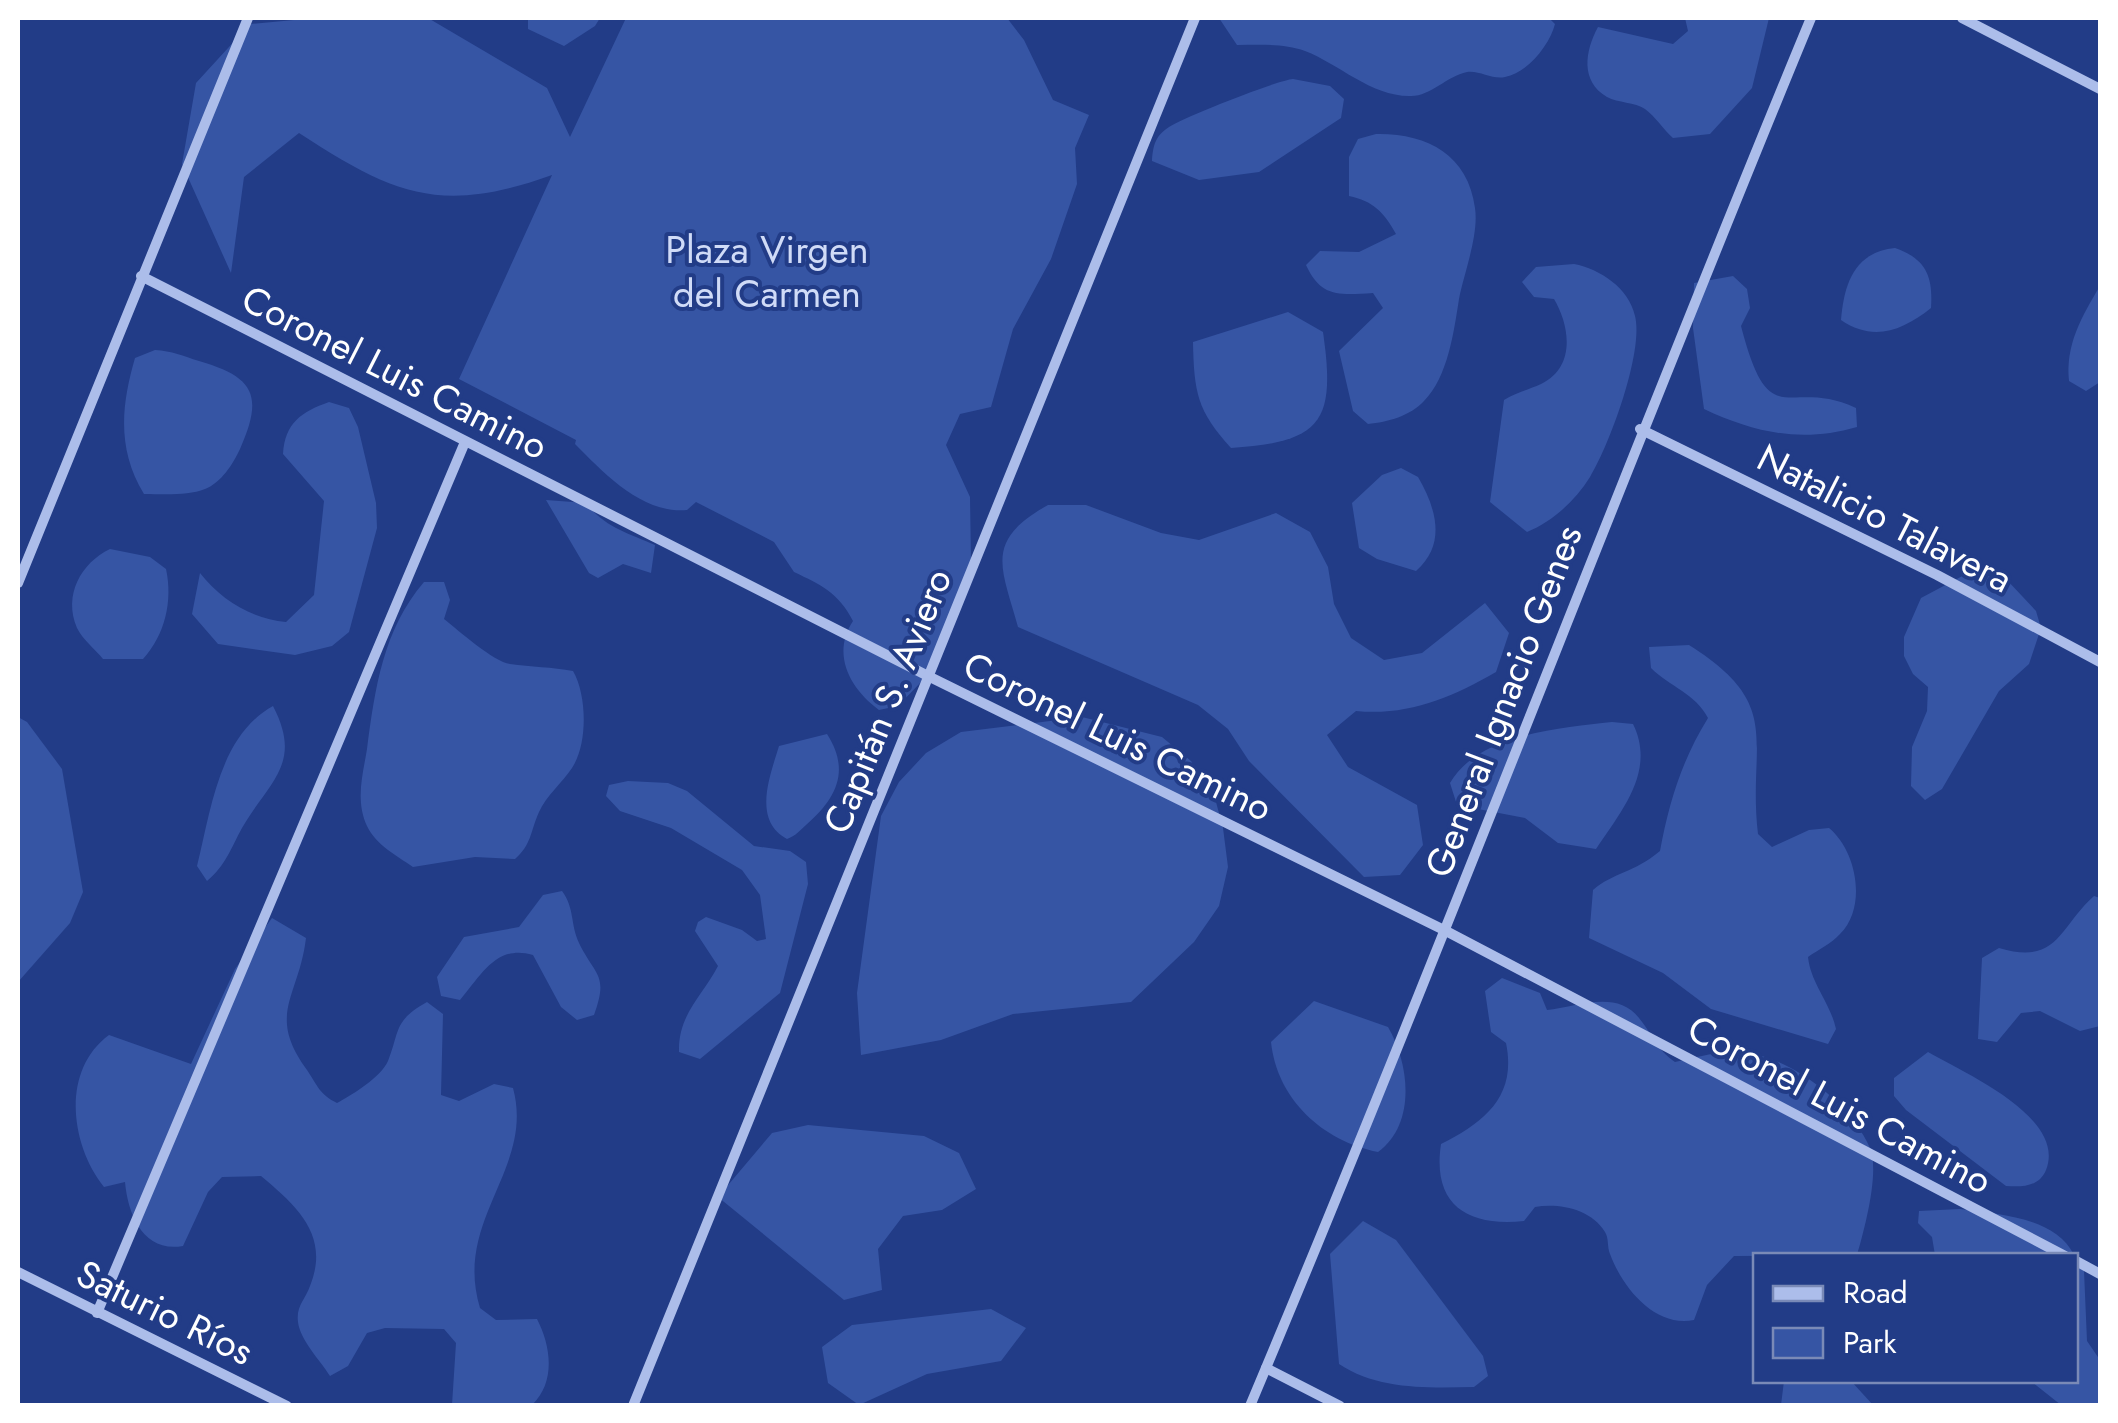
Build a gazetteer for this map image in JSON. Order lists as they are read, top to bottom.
{
  "streets": {
    "street": [
      "Coronel Luis Camino",
      "Natalicio Talavera",
      "Capitán S. Aviero",
      "General Ignacio Genes",
      "Saturio Ríos"
    ]
  },
  "crossings": [
    ["Coronel Luis Camino", "Capitán S. Aviero"],
    ["Coronel Luis Camino", "General Ignacio Genes"],
    ["Natalicio Talavera", "General Ignacio Genes"]
  ],
  "parks": ["Plaza Virgen del Carmen"],
  "legend": ["Road", "Park"]
}
